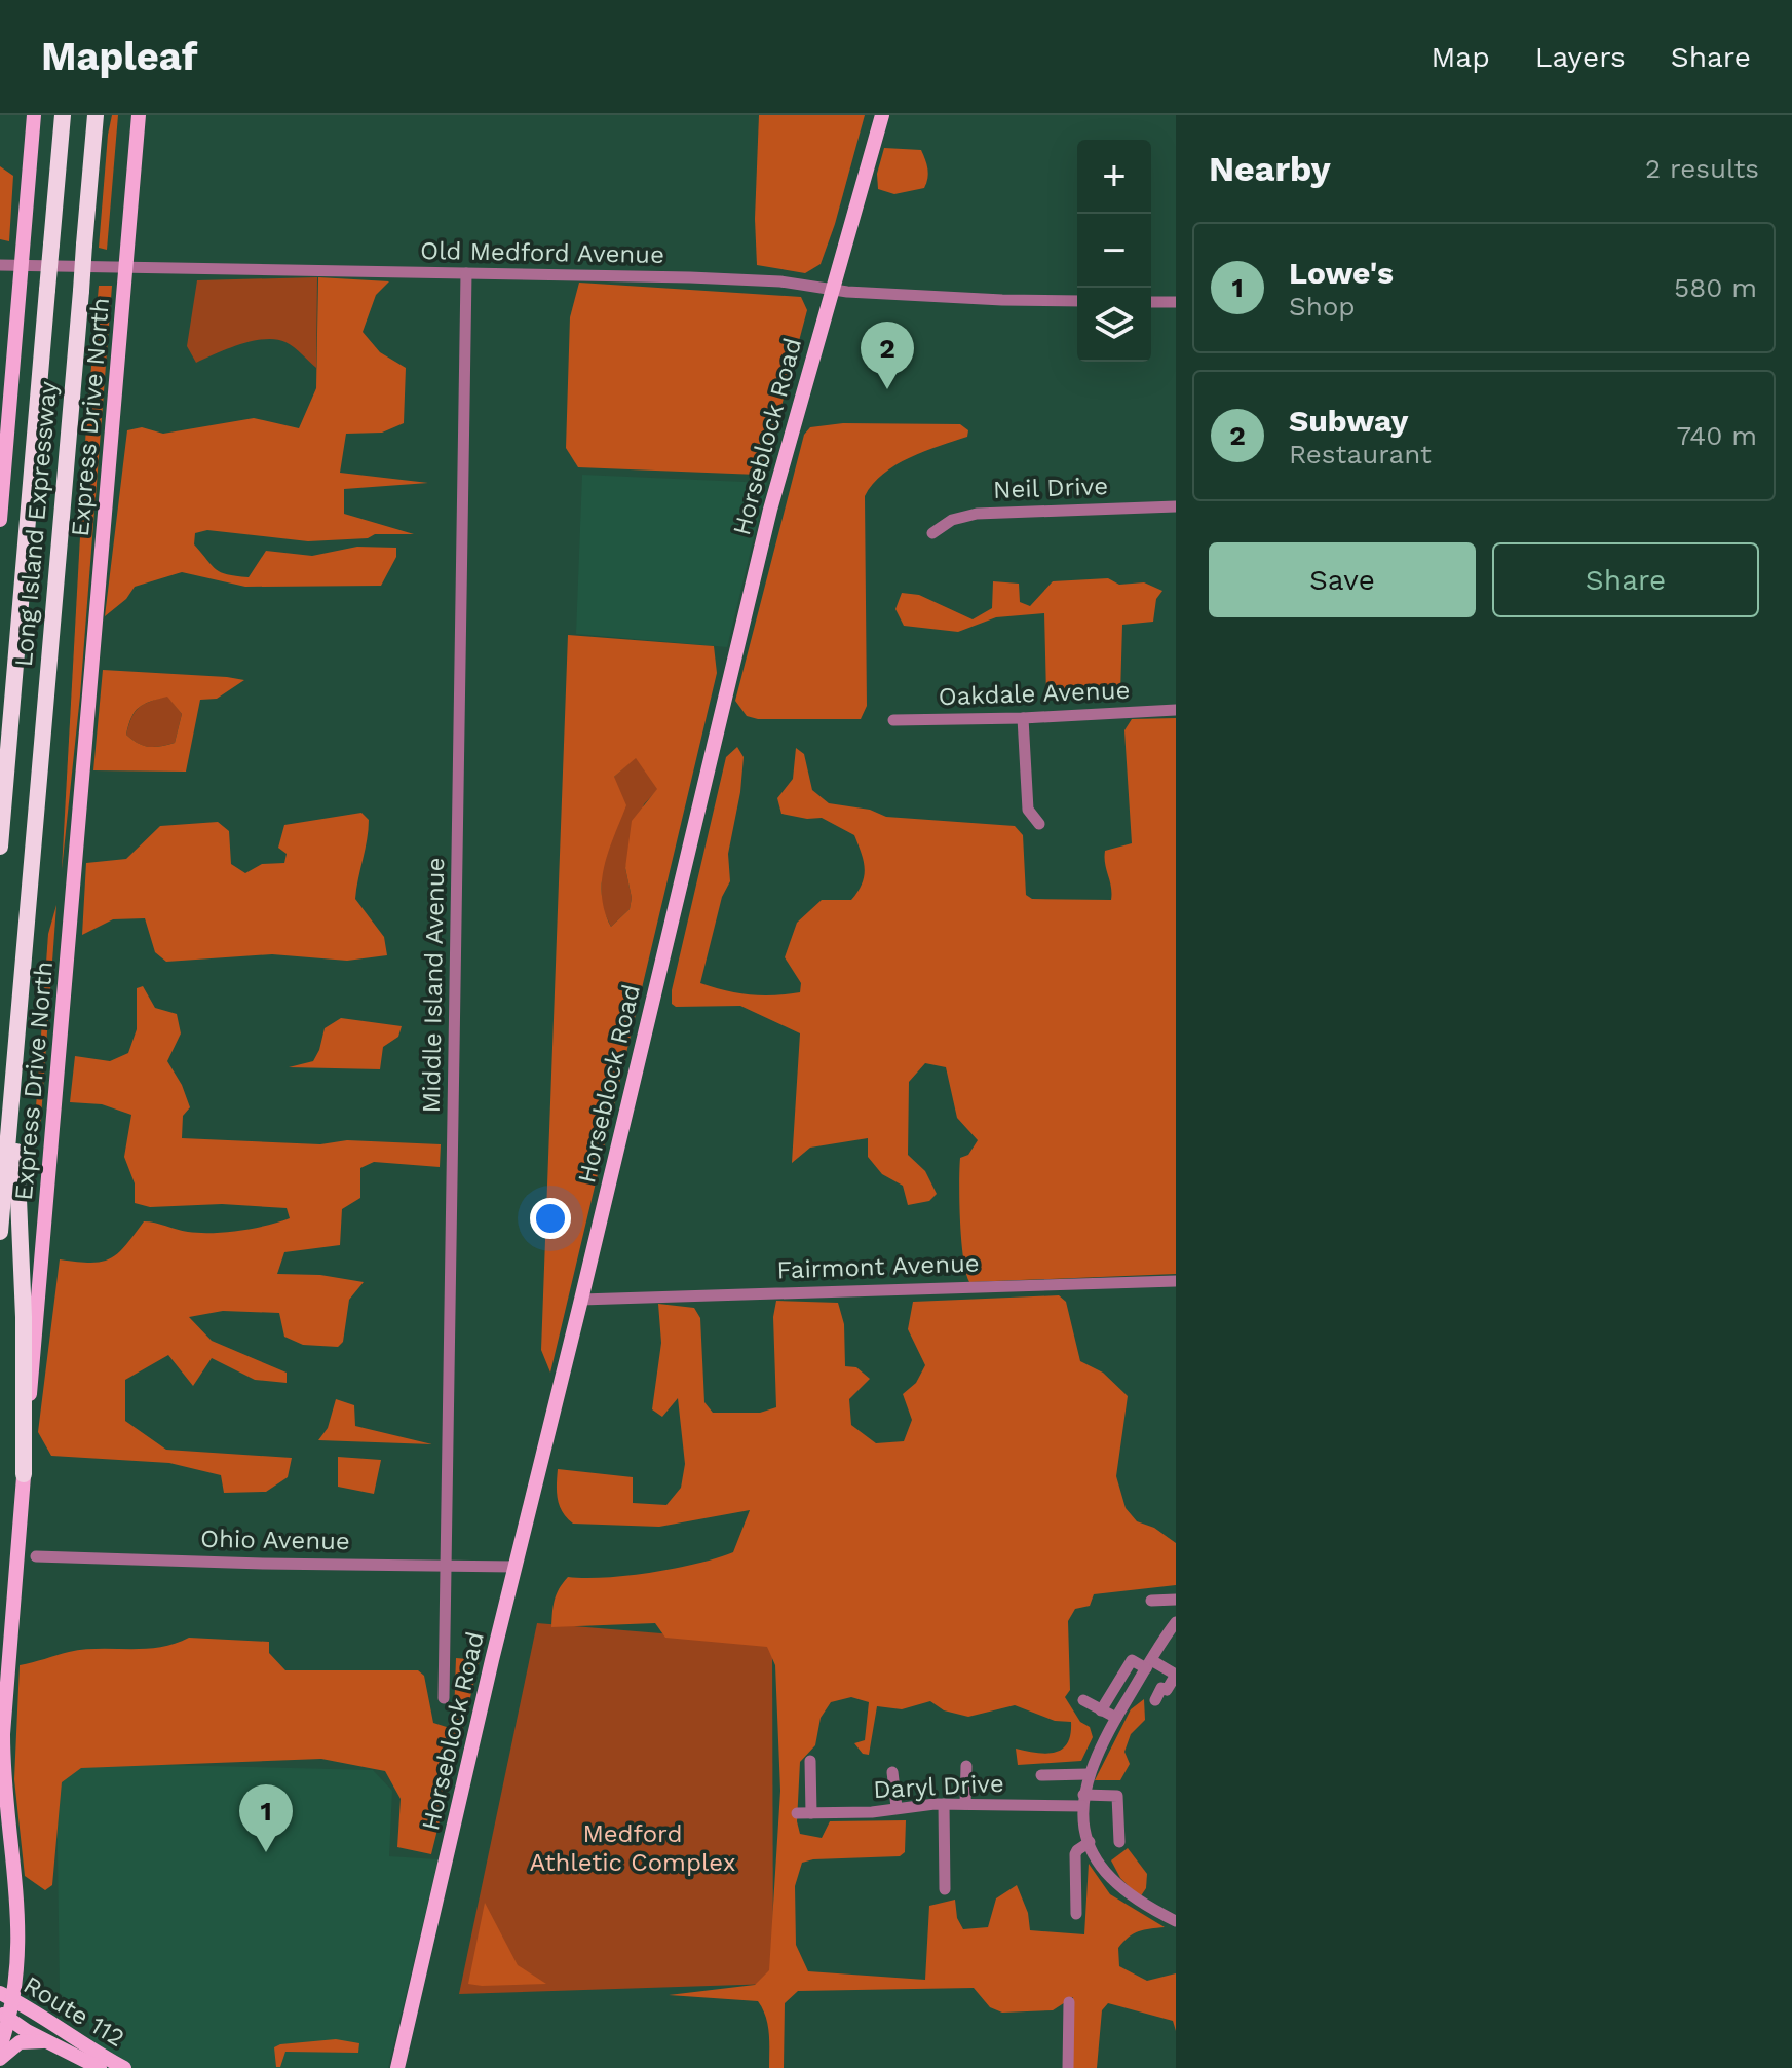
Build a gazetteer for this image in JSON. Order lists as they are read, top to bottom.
{
  "streets": {
    "highway": ["Long Island Expressway"],
    "main road": ["Express Drive North", "Horseblock Road", "Route 112"],
    "street": [
      "Old Medford Avenue",
      "Neil Drive",
      "Oakdale Avenue",
      "Middle Island Avenue",
      "Fairmont Avenue",
      "Ohio Avenue",
      "Daryl Drive"
    ]
  },
  "crossings": [
    ["Old Medford Avenue", "Express Drive North"],
    ["Old Medford Avenue", "Horseblock Road"],
    ["Old Medford Avenue", "Middle Island Avenue"],
    ["Express Drive North", "Route 112"],
    ["Horseblock Road", "Fairmont Avenue"],
    ["Horseblock Road", "Ohio Avenue"],
    ["Middle Island Avenue", "Ohio Avenue"]
  ],
  "parks": ["Medford Athletic Complex"],
  "page": {
    "header": "Mapleaf",
    "nav": ["Map", "Layers", "Share"],
    "heading": ["Nearby", "2 results"],
    "map_buttons": ["+", "−"],
    "list": [
      {
        "mark": "1",
        "name": "Lowe's",
        "note": "Shop",
        "value": "580 m"
      },
      {
        "mark": "2",
        "name": "Subway",
        "note": "Restaurant",
        "value": "740 m"
      }
    ],
    "pins": ["2", "1"],
    "buttons": ["Save", "Share"]
  }
}
